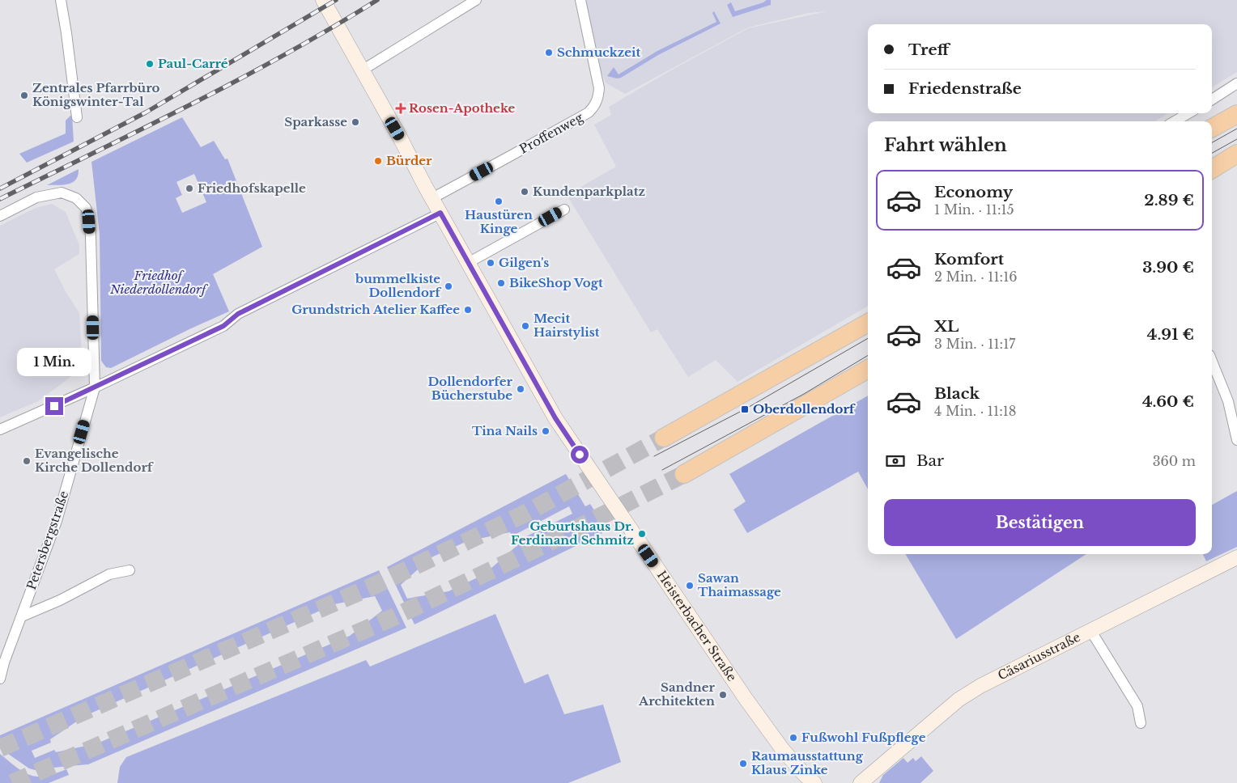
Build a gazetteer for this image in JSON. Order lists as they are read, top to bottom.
{
  "streets": {
    "street": [
      "Proffenweg",
      "Petersbergstraße",
      "Heisterbacher Straße",
      "Cäsariusstraße"
    ]
  },
  "crossings": [
    ["Proffenweg", "Heisterbacher Straße"]
  ],
  "parks": ["Friedhof Niederdollendorf"],
  "places": {
    "other": [
      "Schmuckzeit",
      "Paul-Carré",
      "Zentrales Pfarrbüro Königswinter-Tal",
      "Sparkasse",
      "Bürder",
      "Friedhofskapelle",
      "Kundenparkplatz",
      "Haustüren Kinge",
      "Gilgen's",
      "BikeShop Vogt",
      "bummelkiste Dollendorf",
      "Grundstrich Atelier Kaffee",
      "Mecit Hairstylist",
      "Dollendorfer Bücherstube",
      "Tina Nails",
      "Evangelische Kirche Dollendorf",
      "Geburtshaus Dr. Ferdinand Schmitz",
      "Sawan Thaimassage",
      "Sandner Architekten",
      "Fußwohl Fußpflege",
      "Raumausstattung Klaus Zinke"
    ],
    "health": ["Rosen-Apotheke"],
    "transit": ["Oberdollendorf"]
  },
  "page": {
    "banner": ["Treff", "Friedenstraße"],
    "heading": "Fahrt wählen",
    "list": [
      {
        "name": "Economy",
        "note": "1 Min. · 11:15",
        "value": "2.89 €"
      },
      {
        "name": "Komfort",
        "note": "2 Min. · 11:16",
        "value": "3.90 €"
      },
      {
        "name": "XL",
        "note": "3 Min. · 11:17",
        "value": "4.91 €"
      },
      {
        "name": "Black",
        "note": "4 Min. · 11:18",
        "value": "4.60 €"
      }
    ],
    "bubble": "1 Min.",
    "pay": ["Bar", "360 m"],
    "buttons": "Bestätigen"
  }
}
